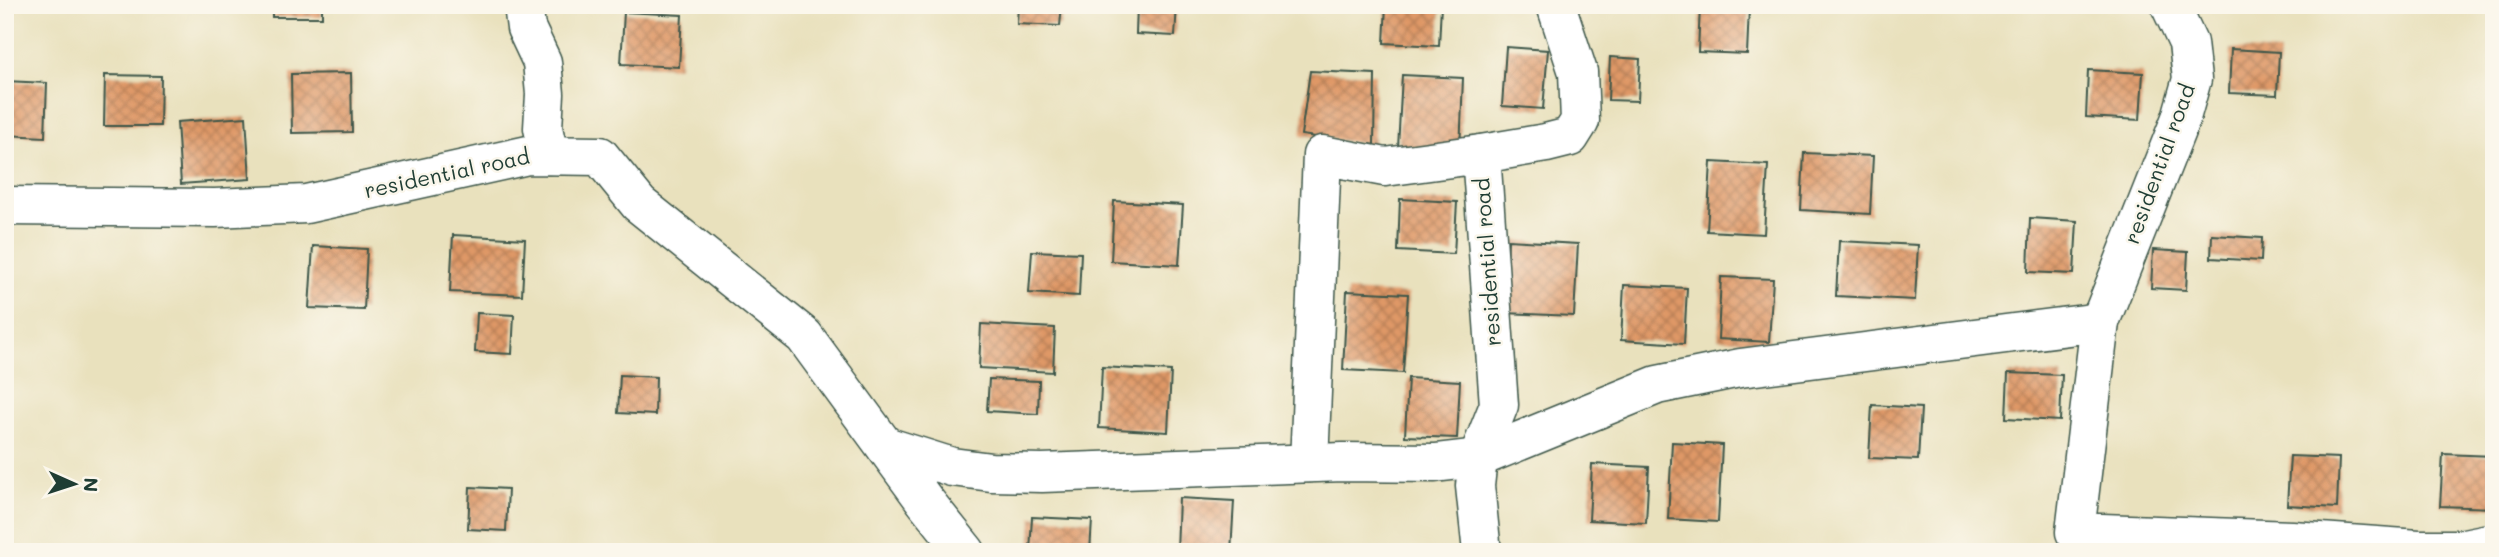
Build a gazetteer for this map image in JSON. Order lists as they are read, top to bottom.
{
  "streets": {
    "street": ["residential road"]
  },
  "north": "right"
}
